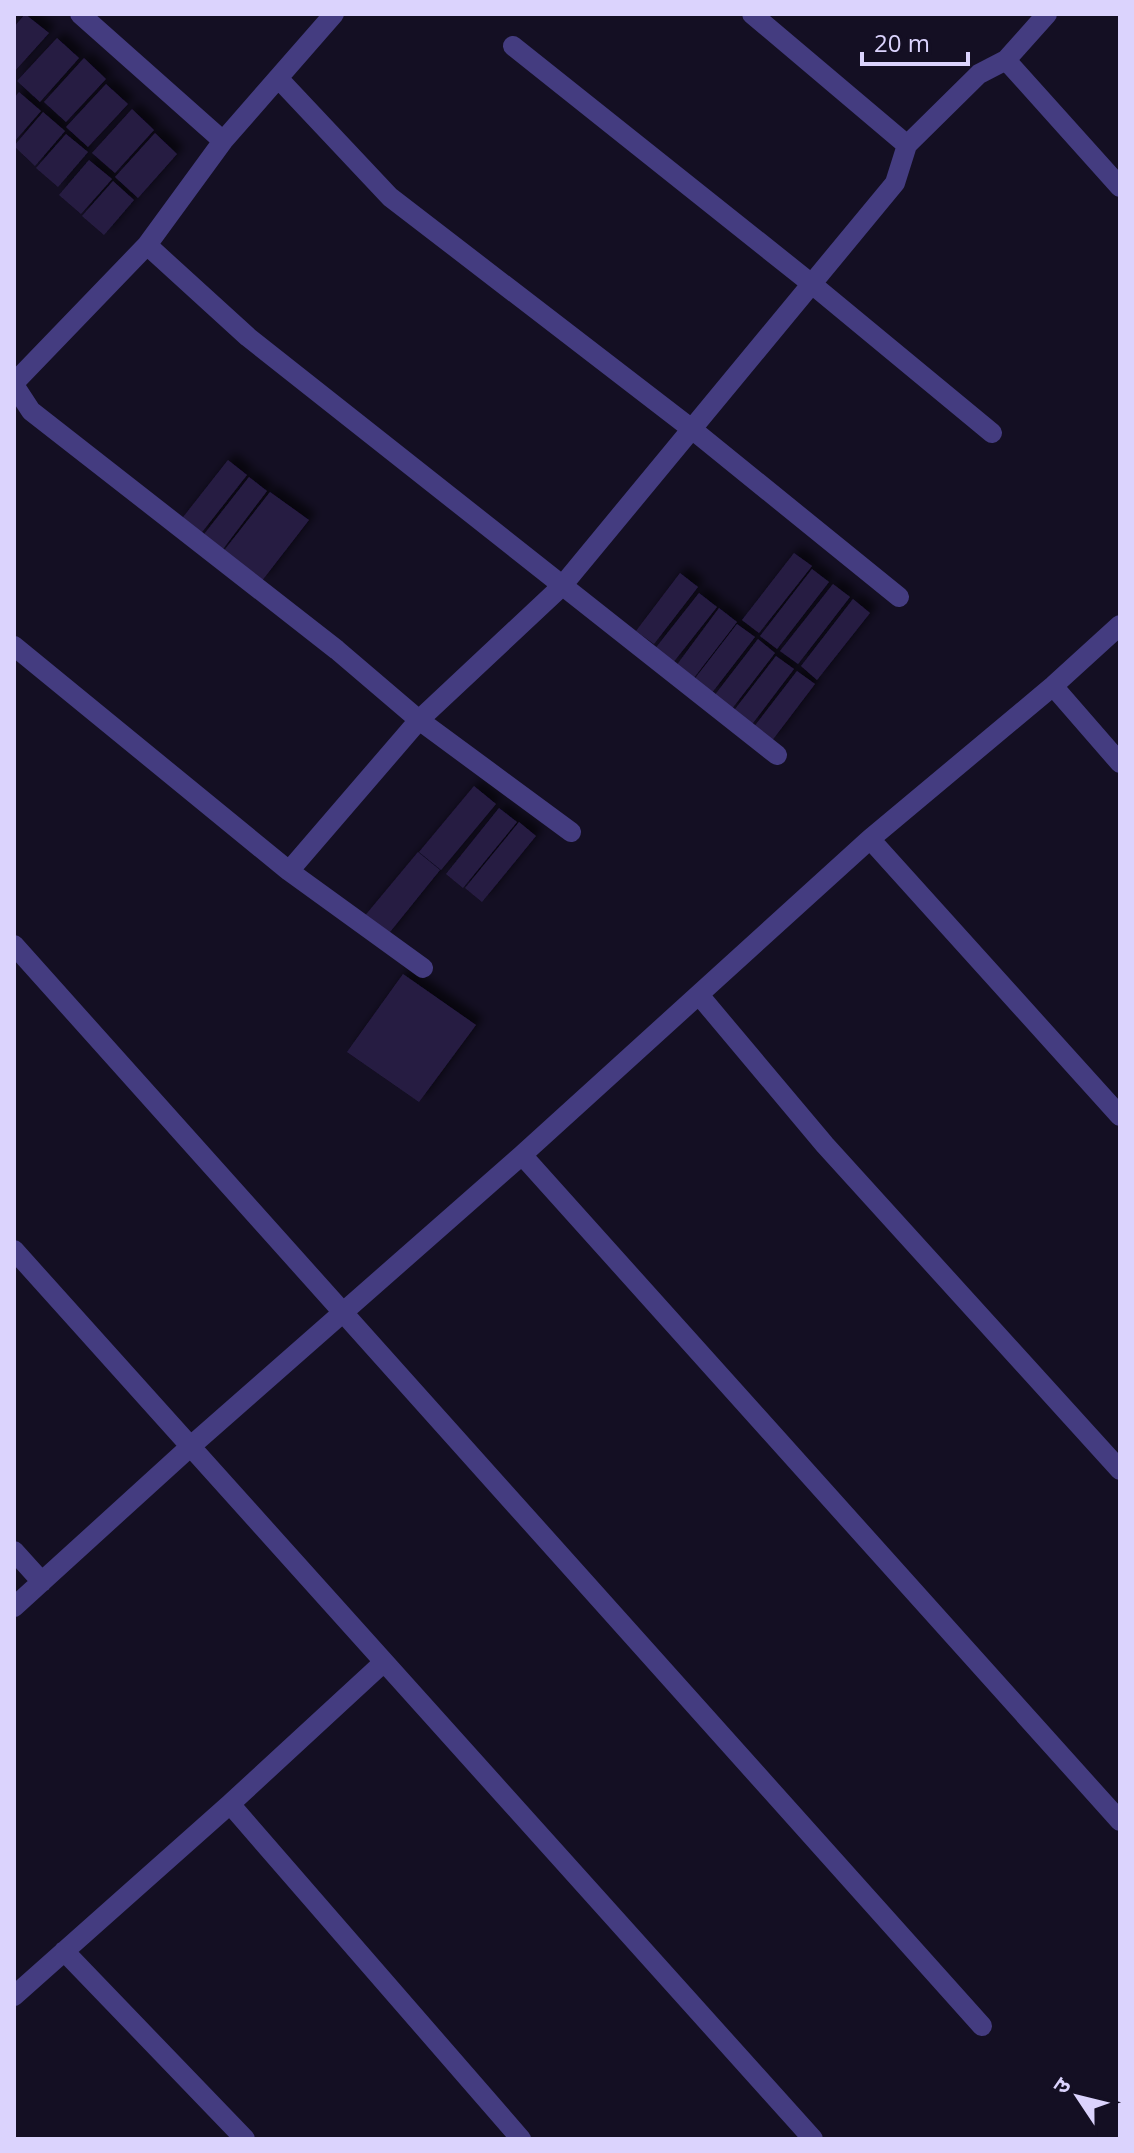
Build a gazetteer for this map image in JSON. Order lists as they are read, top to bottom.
{
  "scale_bar": "20 m",
  "north": "top left"
}
